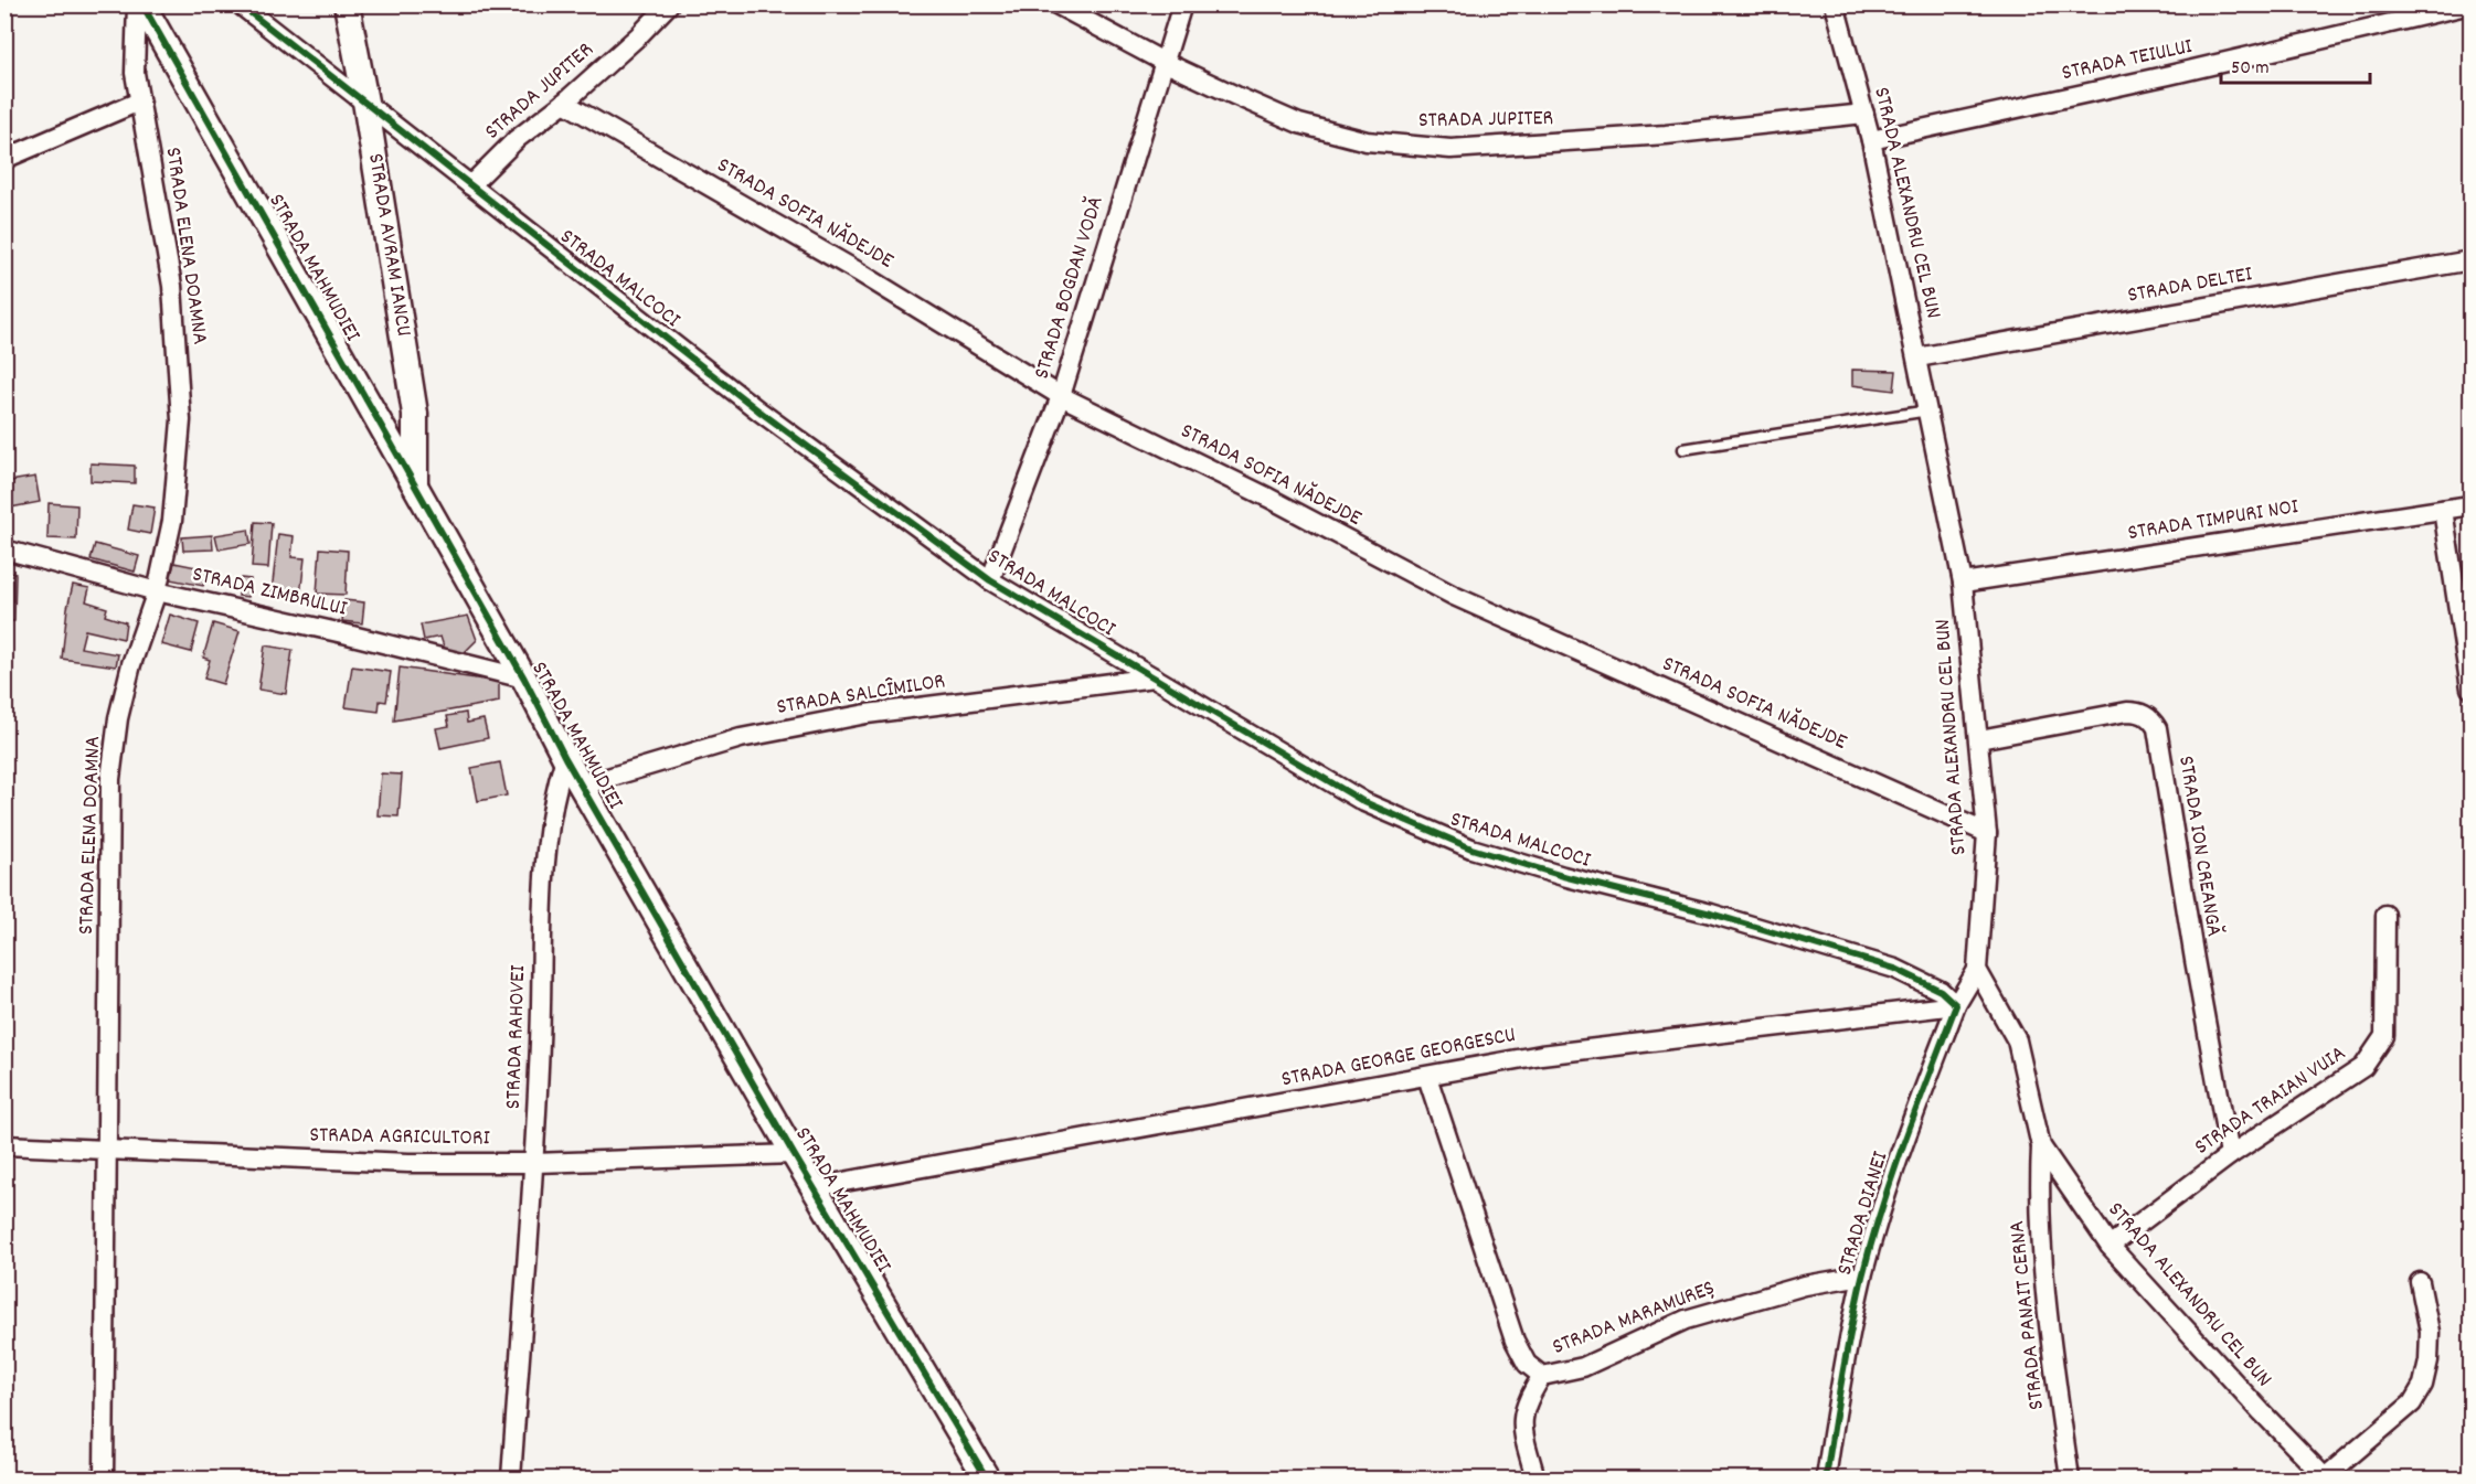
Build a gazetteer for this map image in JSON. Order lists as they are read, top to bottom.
{
  "streets": {
    "main road": ["STRADA AVRAM IANCU", "STRADA MAHMUDIEI"],
    "street": [
      "STRADA TEIULUI",
      "STRADA JUPITER",
      "STRADA ALEXANDRU CEL BUN",
      "STRADA SOFIA NĂDEJDE",
      "STRADA ELENA DOAMNA",
      "STRADA MALCOCI",
      "STRADA DELTEI",
      "STRADA BOGDAN VODĂ",
      "STRADA TIMPURI NOI",
      "STRADA ZIMBRULUI",
      "STRADA SALCÎMILOR",
      "STRADA ION CREANGĂ",
      "STRADA RAHOVEI",
      "STRADA GEORGE GEORGESCU",
      "STRADA TRAIAN VUIA",
      "STRADA AGRICULTORI",
      "STRADA DIANEI",
      "STRADA PANAIT CERNA",
      "STRADA MARAMUREȘ"
    ]
  },
  "crossings": [
    ["STRADA TEIULUI", "STRADA ALEXANDRU CEL BUN"],
    ["STRADA JUPITER", "STRADA ALEXANDRU CEL BUN"],
    ["STRADA JUPITER", "STRADA SOFIA NĂDEJDE"],
    ["STRADA JUPITER", "STRADA MALCOCI"],
    ["STRADA JUPITER", "STRADA BOGDAN VODĂ"],
    ["STRADA ALEXANDRU CEL BUN", "STRADA SOFIA NĂDEJDE"],
    ["STRADA ALEXANDRU CEL BUN", "STRADA DELTEI"],
    ["STRADA ALEXANDRU CEL BUN", "STRADA TIMPURI NOI"],
    ["STRADA ALEXANDRU CEL BUN", "STRADA ION CREANGĂ"],
    ["STRADA ALEXANDRU CEL BUN", "STRADA TRAIAN VUIA"],
    ["STRADA ALEXANDRU CEL BUN", "STRADA PANAIT CERNA"],
    ["STRADA SOFIA NĂDEJDE", "STRADA BOGDAN VODĂ"],
    ["STRADA AVRAM IANCU", "STRADA MAHMUDIEI"],
    ["STRADA AVRAM IANCU", "STRADA MALCOCI"],
    ["STRADA ELENA DOAMNA", "STRADA ZIMBRULUI"],
    ["STRADA ELENA DOAMNA", "STRADA AGRICULTORI"],
    ["STRADA MAHMUDIEI", "STRADA ZIMBRULUI"],
    ["STRADA MAHMUDIEI", "STRADA SALCÎMILOR"],
    ["STRADA MAHMUDIEI", "STRADA RAHOVEI"],
    ["STRADA MAHMUDIEI", "STRADA GEORGE GEORGESCU"],
    ["STRADA MAHMUDIEI", "STRADA AGRICULTORI"],
    ["STRADA MALCOCI", "STRADA BOGDAN VODĂ"],
    ["STRADA MALCOCI", "STRADA SALCÎMILOR"],
    ["STRADA MALCOCI", "STRADA GEORGE GEORGESCU"],
    ["STRADA MALCOCI", "STRADA DIANEI"],
    ["STRADA ION CREANGĂ", "STRADA TRAIAN VUIA"],
    ["STRADA RAHOVEI", "STRADA AGRICULTORI"],
    ["STRADA GEORGE GEORGESCU", "STRADA DIANEI"],
    ["STRADA GEORGE GEORGESCU", "STRADA MARAMUREȘ"],
    ["STRADA DIANEI", "STRADA MARAMUREȘ"]
  ],
  "scale_bar": "50 m"
}
